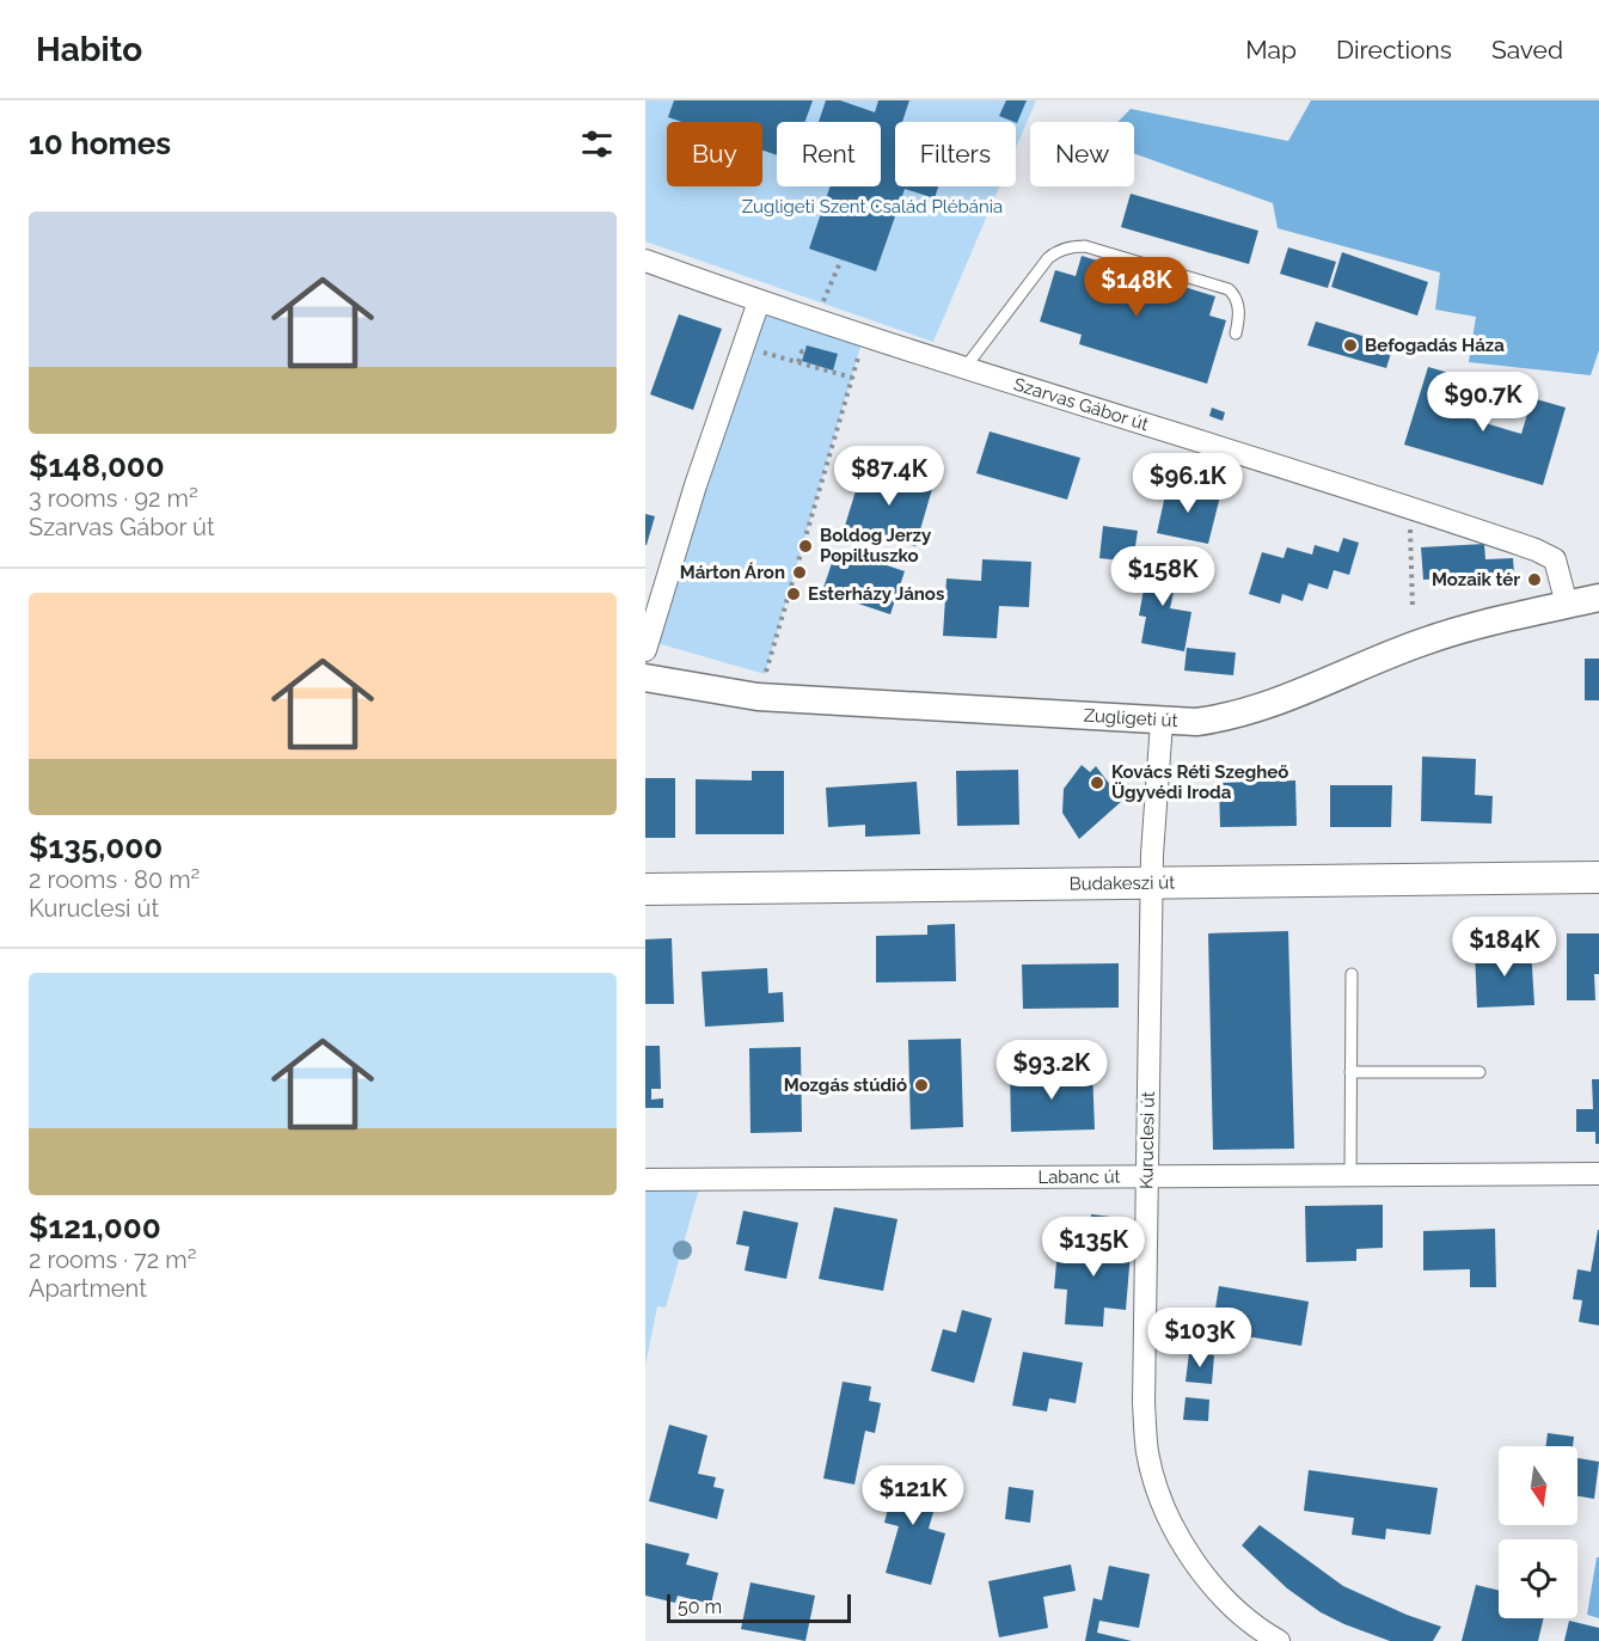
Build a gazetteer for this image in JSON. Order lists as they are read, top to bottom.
{
  "streets": {
    "main road": ["Budakeszi út"],
    "street": [
      "Szarvas Gábor út",
      "Zugligeti út",
      "Kuruclesi út",
      "Labanc út"
    ]
  },
  "crossings": [
    ["Szarvas Gábor út", "Zugligeti út"],
    ["Zugligeti út", "Kuruclesi út"],
    ["Budakeszi út", "Kuruclesi út"],
    ["Kuruclesi út", "Labanc út"]
  ],
  "parks": ["Zugligeti Szent Család Plébánia"],
  "places": [
    "Befogadás Háza",
    "Boldog Jerzy Popilłuszko",
    "Márton Áron",
    "Mozaik tér",
    "Esterházy János",
    "Kovács Réti Szegheő Ügyvédi Iroda",
    "Mozgás stúdió"
  ],
  "scale_bar": "50 m",
  "north": "bottom",
  "page": {
    "header": "Habito",
    "nav": ["Map", "Directions", "Saved"],
    "heading": "10 homes",
    "chip": [
      "Buy",
      "Rent",
      "Filters",
      "New"
    ],
    "list": [
      {
        "name": "$148,000",
        "note": "3 rooms · 92 m² · Szarvas Gábor út"
      },
      {
        "name": "$135,000",
        "note": "2 rooms · 80 m² · Kuruclesi út"
      },
      {
        "name": "$121,000",
        "note": "2 rooms · 72 m² · Apartment"
      }
    ],
    "price": [
      "$148K",
      "$90.7K",
      "$87.4K",
      "$96.1K",
      "$158K",
      "$184K",
      "$93.2K",
      "$135K",
      "$103K",
      "$121K"
    ],
    "scale": "50 m"
  }
}
